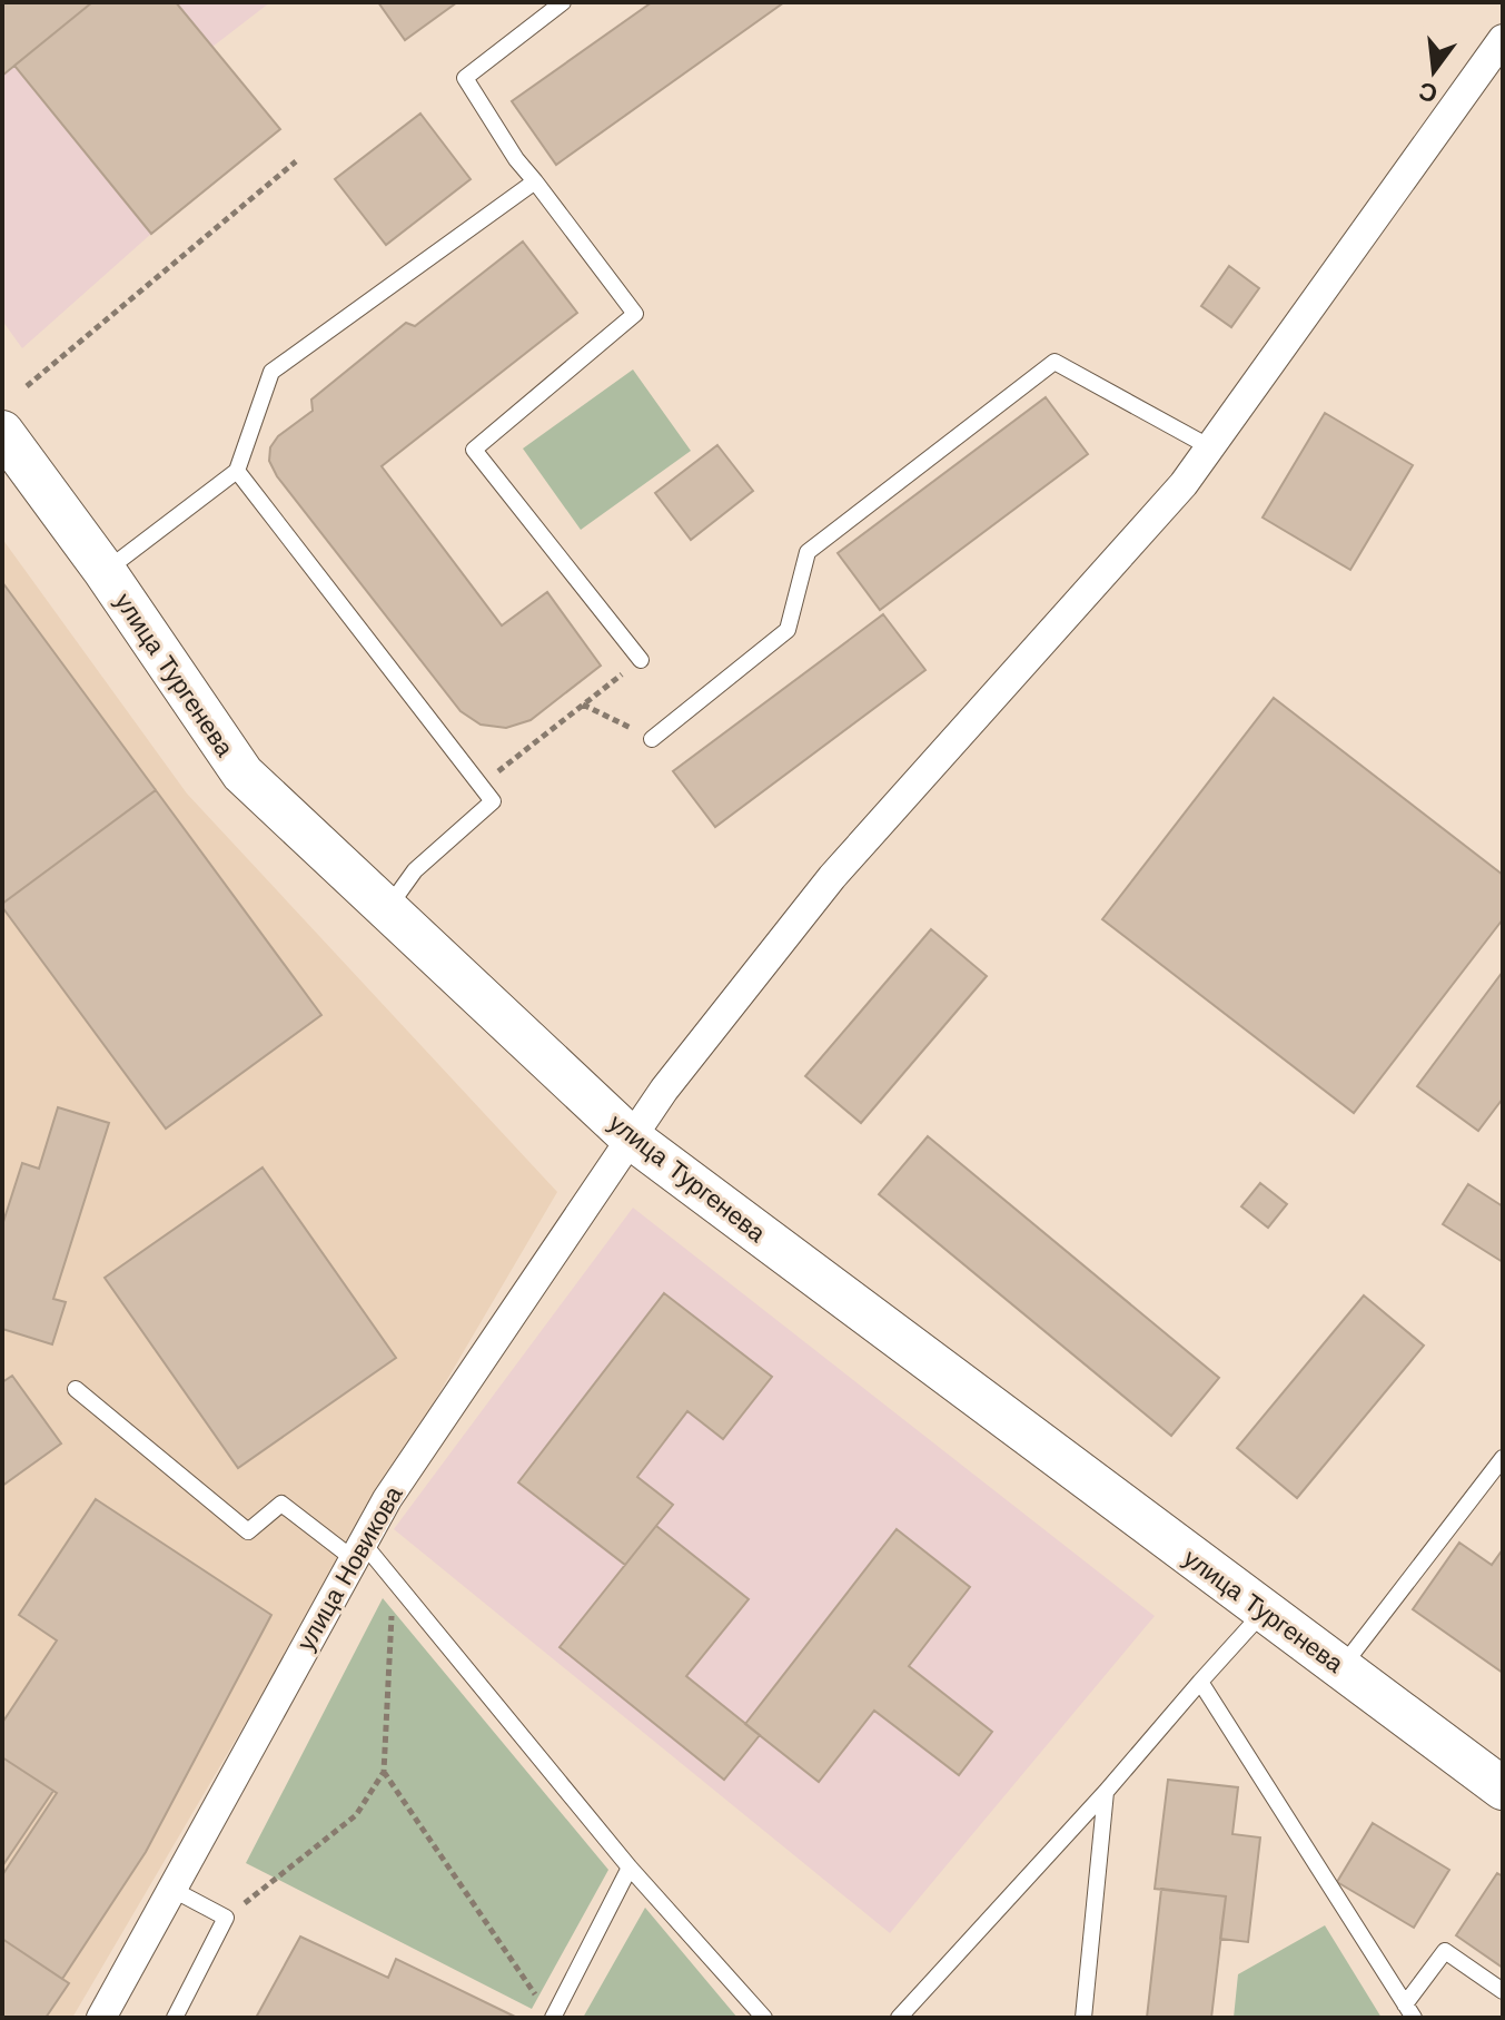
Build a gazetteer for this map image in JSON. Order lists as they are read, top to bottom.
{
  "streets": {
    "main road": ["улица Тургенева"],
    "street": ["улица Новикова"]
  },
  "crossings": [
    ["улица Тургенева", "улица Новикова"]
  ],
  "north": "bottom"
}
